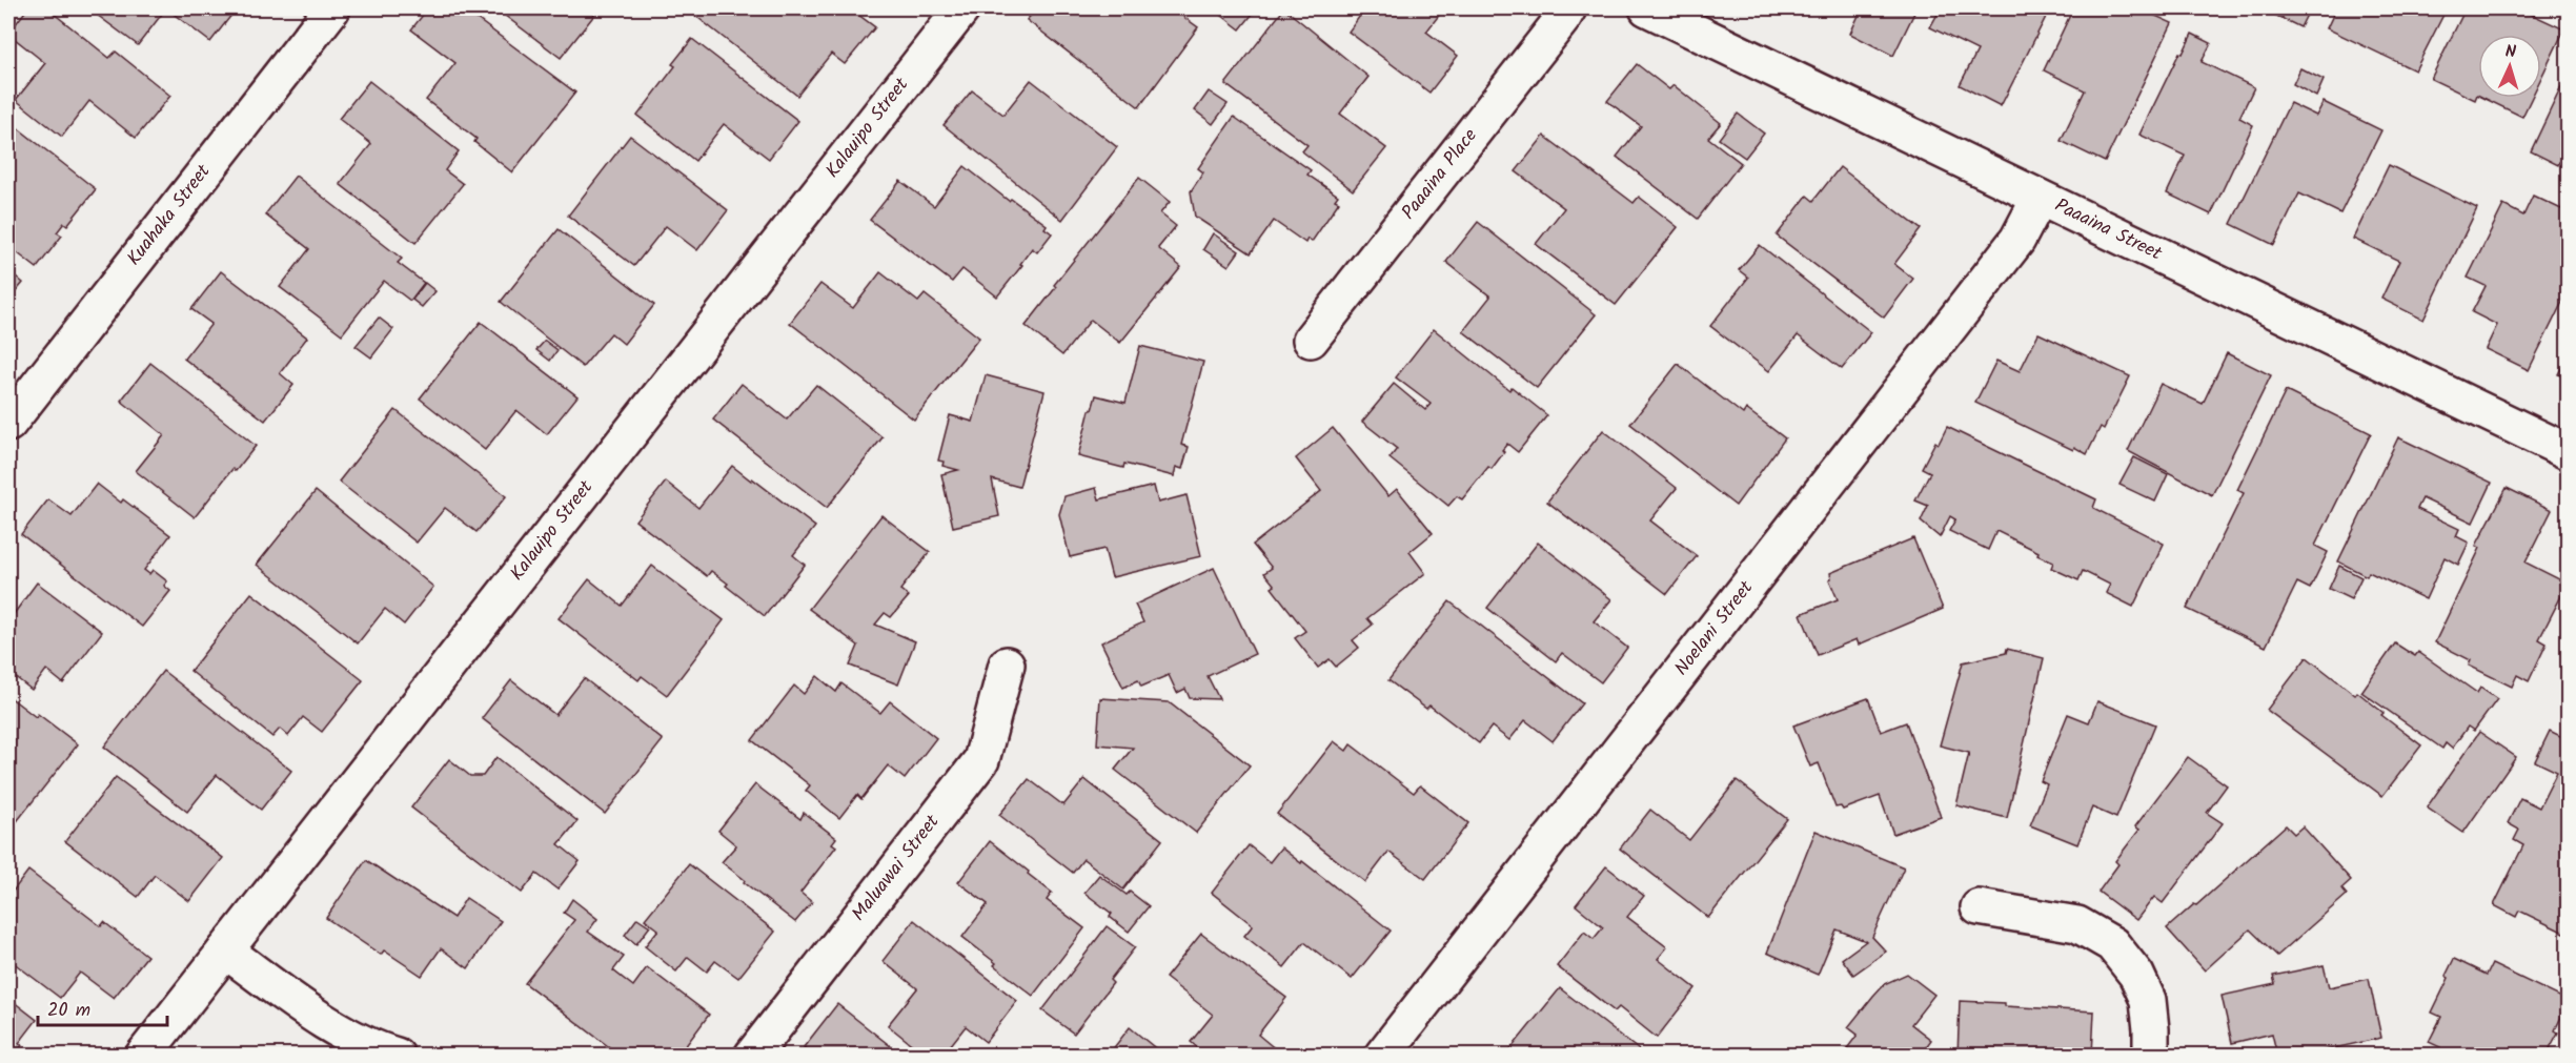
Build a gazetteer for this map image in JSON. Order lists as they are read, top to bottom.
{
  "streets": {
    "street": [
      "Kalauipo Street",
      "Paaaina Place",
      "Kuahaka Street",
      "Paaaina Street",
      "Noelani Street",
      "Maluawai Street"
    ]
  },
  "crossings": [
    ["Paaaina Street", "Noelani Street"]
  ],
  "scale_bar": "20 m",
  "north": "top"
}
